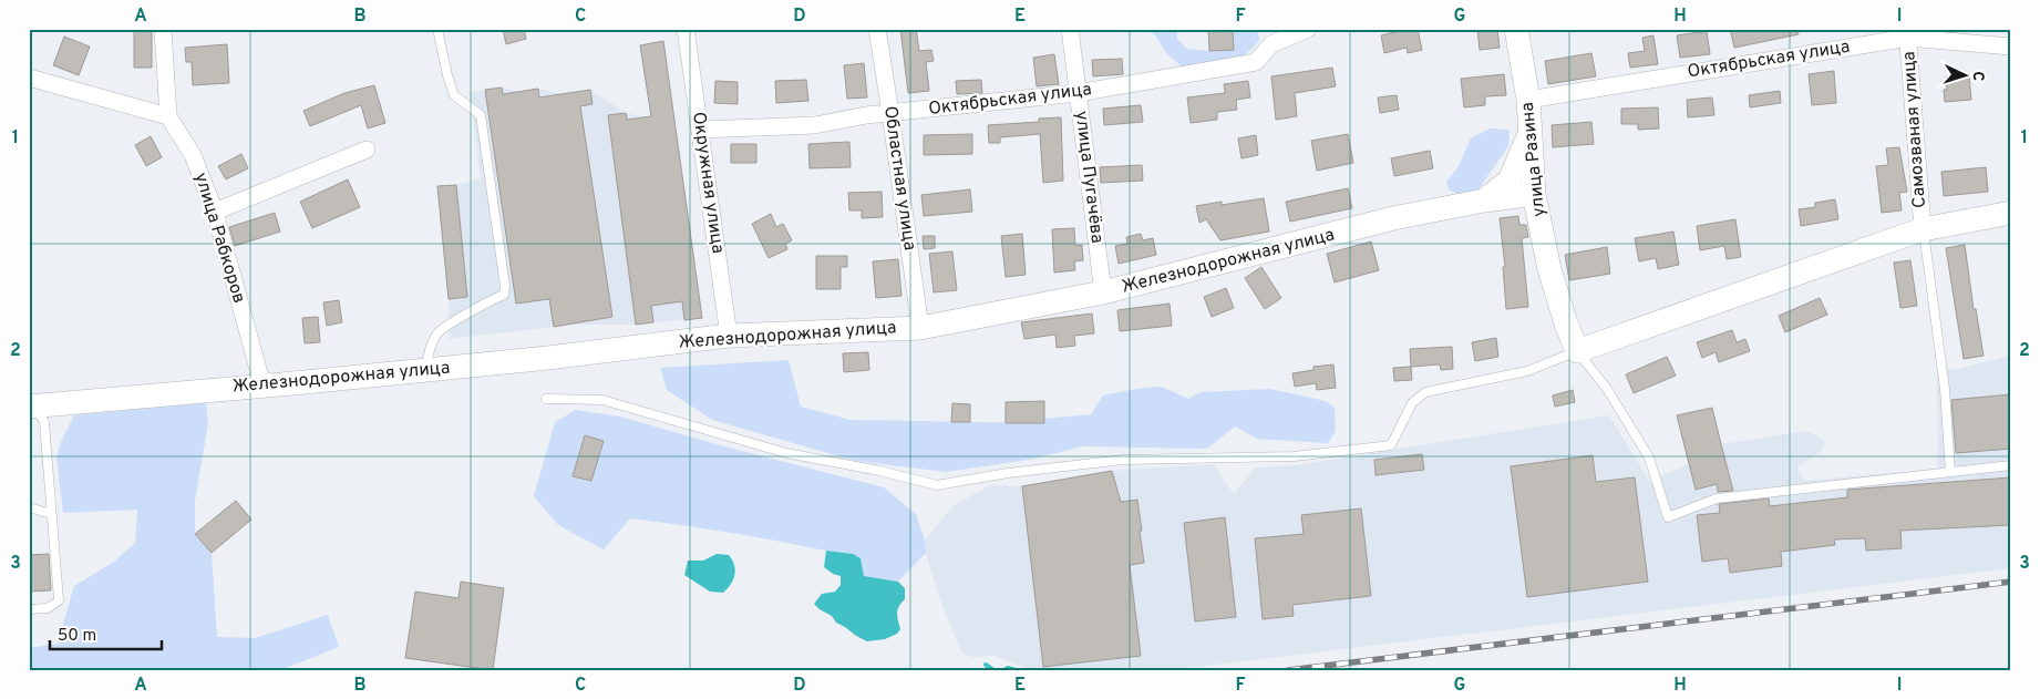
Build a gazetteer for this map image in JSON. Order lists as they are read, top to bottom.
{
  "streets": {
    "street": [
      "Октябрьская улица",
      "Самозваная улица",
      "улица Разина",
      "улица Пугачёва",
      "Областная улица",
      "Окружная улица",
      "улица Рабкоров",
      "Железнодорожная улица"
    ]
  },
  "crossings": [
    ["Октябрьская улица", "Самозваная улица"],
    ["Октябрьская улица", "улица Разина"],
    ["Октябрьская улица", "улица Пугачёва"],
    ["Октябрьская улица", "Областная улица"],
    ["Октябрьская улица", "Окружная улица"],
    ["улица Разина", "Железнодорожная улица"],
    ["улица Пугачёва", "Железнодорожная улица"],
    ["Областная улица", "Железнодорожная улица"],
    ["Окружная улица", "Железнодорожная улица"],
    ["улица Рабкоров", "Железнодорожная улица"]
  ],
  "scale_bar": "50 m",
  "north": "right",
  "grid": {
    "columns": [
      "A",
      "B",
      "C",
      "D",
      "E",
      "F",
      "G",
      "H",
      "I"
    ],
    "rows": ["1", "2", "3"]
  }
}
